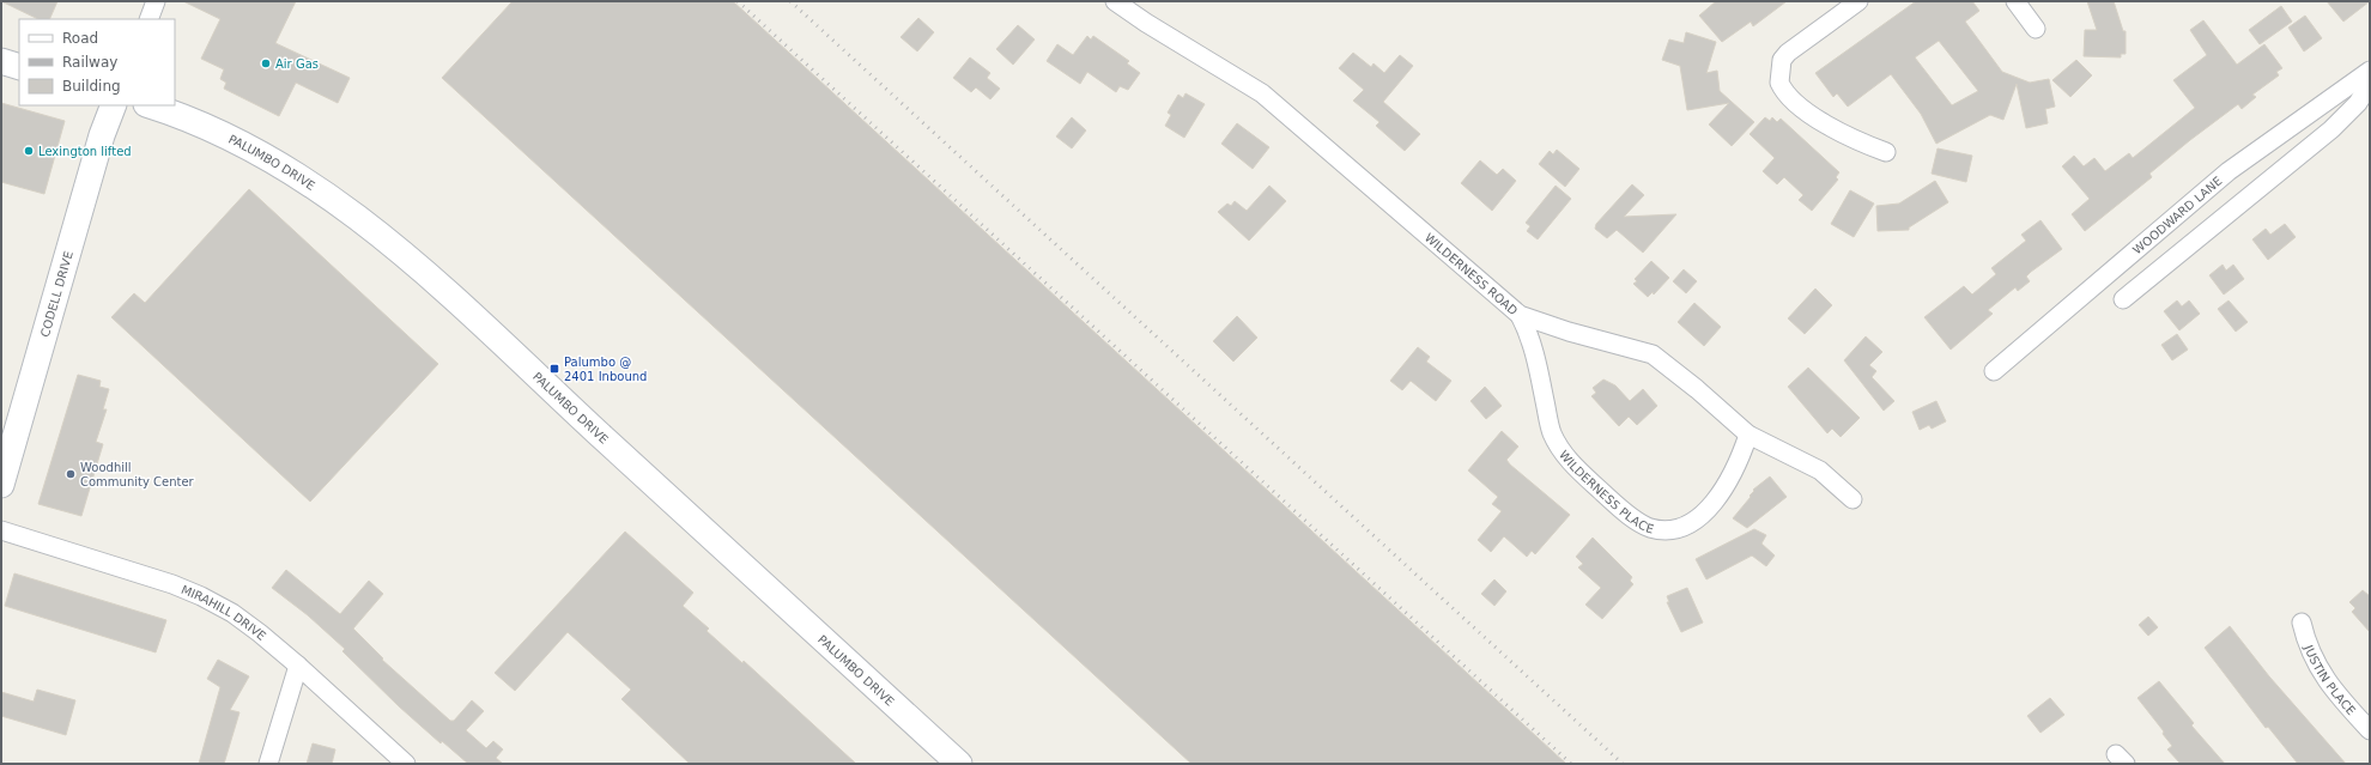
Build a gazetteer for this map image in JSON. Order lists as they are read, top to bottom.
{
  "streets": {
    "street": [
      "PALUMBO DRIVE",
      "WOODWARD LANE",
      "WILDERNESS ROAD",
      "CODELL DRIVE",
      "WILDERNESS PLACE",
      "MIRAHILL DRIVE",
      "JUSTIN PLACE"
    ]
  },
  "crossings": [
    ["WILDERNESS ROAD", "WILDERNESS PLACE"]
  ],
  "places": {
    "other": ["Air Gas", "Lexington lifted", "Woodhill Community Center"],
    "transit": ["Palumbo @ 2401 Inbound"]
  },
  "legend": ["Road", "Railway", "Building"]
}
